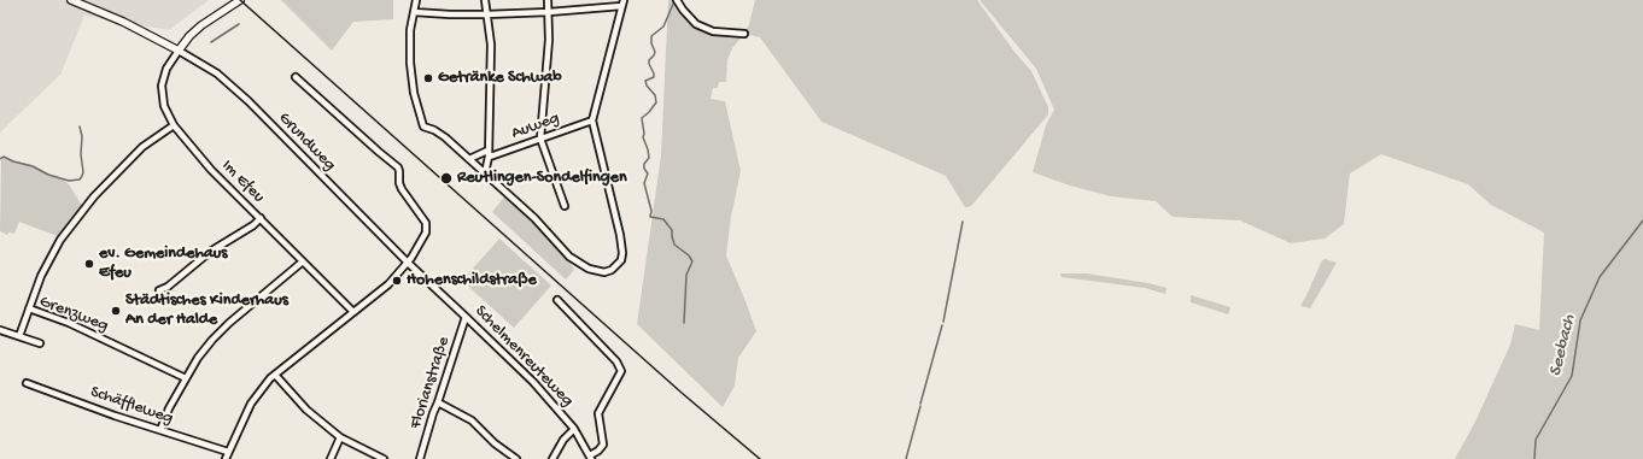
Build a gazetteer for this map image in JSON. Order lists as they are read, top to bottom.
{
  "streets": {
    "street": [
      "Auweg",
      "Grundweg",
      "Im Efeu",
      "Grenzweg",
      "Schelmenreuteweg",
      "Florianstraße",
      "Schäffleweg"
    ]
  },
  "crossings": [
    ["Grundweg", "Im Efeu"],
    ["Grundweg", "Schelmenreuteweg"],
    ["Schelmenreuteweg", "Florianstraße"]
  ],
  "water": ["Seebach"],
  "places": [
    "Getränke Schwab",
    "Reutlingen-Sondelfingen",
    "ev. Gemeindehaus Efeu",
    "Hohenschildstraße",
    "Städtisches Kinderhaus An der Halde"
  ]
}
